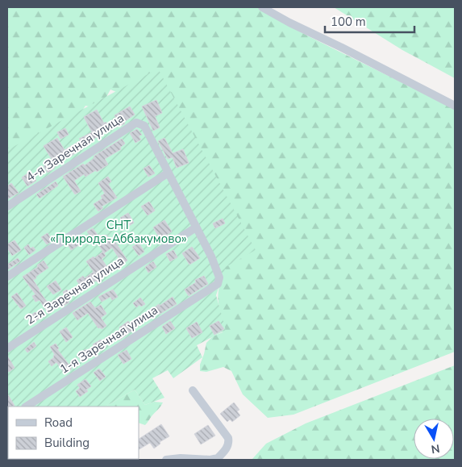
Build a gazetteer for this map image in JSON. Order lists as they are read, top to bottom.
{
  "streets": {
    "street": ["4-я Заречная улица", "2-я Заречная улица", "1-я Заречная улица"]
  },
  "crossings": [
    ["4-я Заречная улица", "1-я Заречная улица"],
    ["2-я Заречная улица", "1-я Заречная улица"]
  ],
  "parks": ["СНТ «Природа-Аббакумово»"],
  "legend": ["Road", "Building"],
  "scale_bar": "100 m",
  "north": "bottom"
}
